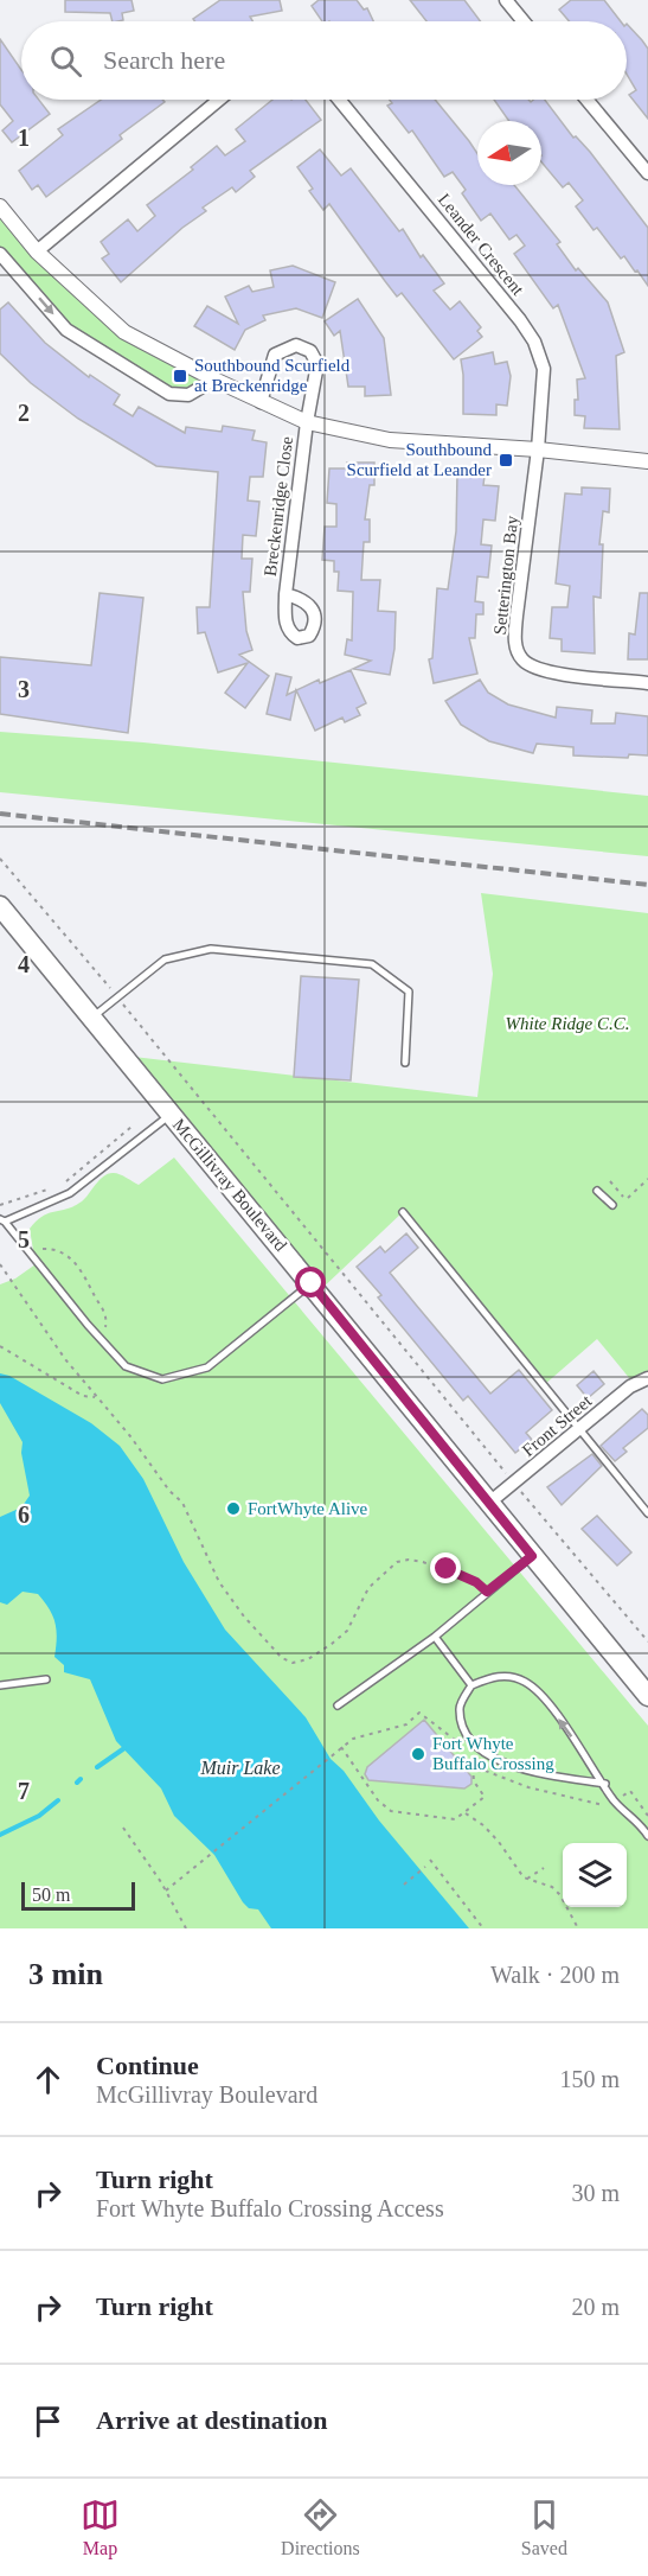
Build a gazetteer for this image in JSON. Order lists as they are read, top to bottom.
{
  "streets": {
    "main road": ["McGillivray Boulevard"],
    "street": [
      "Leander Crescent",
      "Breckenridge Close",
      "Setterington Bay",
      "Front Street"
    ]
  },
  "crossings": [
    ["Leander Crescent", "Setterington Bay"],
    ["McGillivray Boulevard", "Front Street"]
  ],
  "water": ["Muir Lake"],
  "parks": ["White Ridge C.C."],
  "places": {
    "transit": ["Southbound Scurfield at Breckenridge", "Southbound Scurfield at Leander"],
    "other": ["FortWhyte Alive", "Fort Whyte Buffalo Crossing"]
  },
  "scale_bar": "50 m",
  "north": "left",
  "page": {
    "search": "Search here",
    "scale": "50 m",
    "heading": ["3 min", "Walk · 200 m"],
    "list": [
      ["Continue", "McGillivray Boulevard", "150 m"],
      ["Turn right", "Fort Whyte Buffalo Crossing Access", "30 m"],
      ["Turn right", "20 m"],
      "Arrive at destination"
    ],
    "nav": ["Map", "Directions", "Saved"]
  },
  "grid": {
    "rows": [
      "1",
      "2",
      "3",
      "4",
      "5",
      "6",
      "7"
    ]
  }
}
